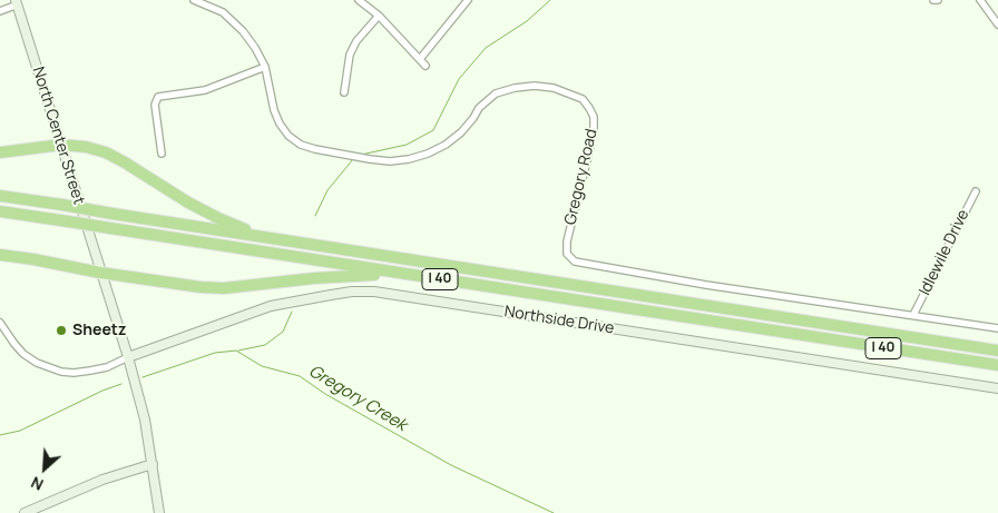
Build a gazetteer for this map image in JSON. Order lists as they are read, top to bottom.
{
  "streets": {
    "highway": ["I 40"],
    "street": [
      "North Center Street",
      "Gregory Road",
      "Idlewile Drive",
      "Northside Drive"
    ]
  },
  "crossings": [
    ["North Center Street", "Northside Drive"],
    ["Gregory Road", "Idlewile Drive"]
  ],
  "water": ["Gregory Creek"],
  "places": ["Sheetz"],
  "north": "bottom left"
}
